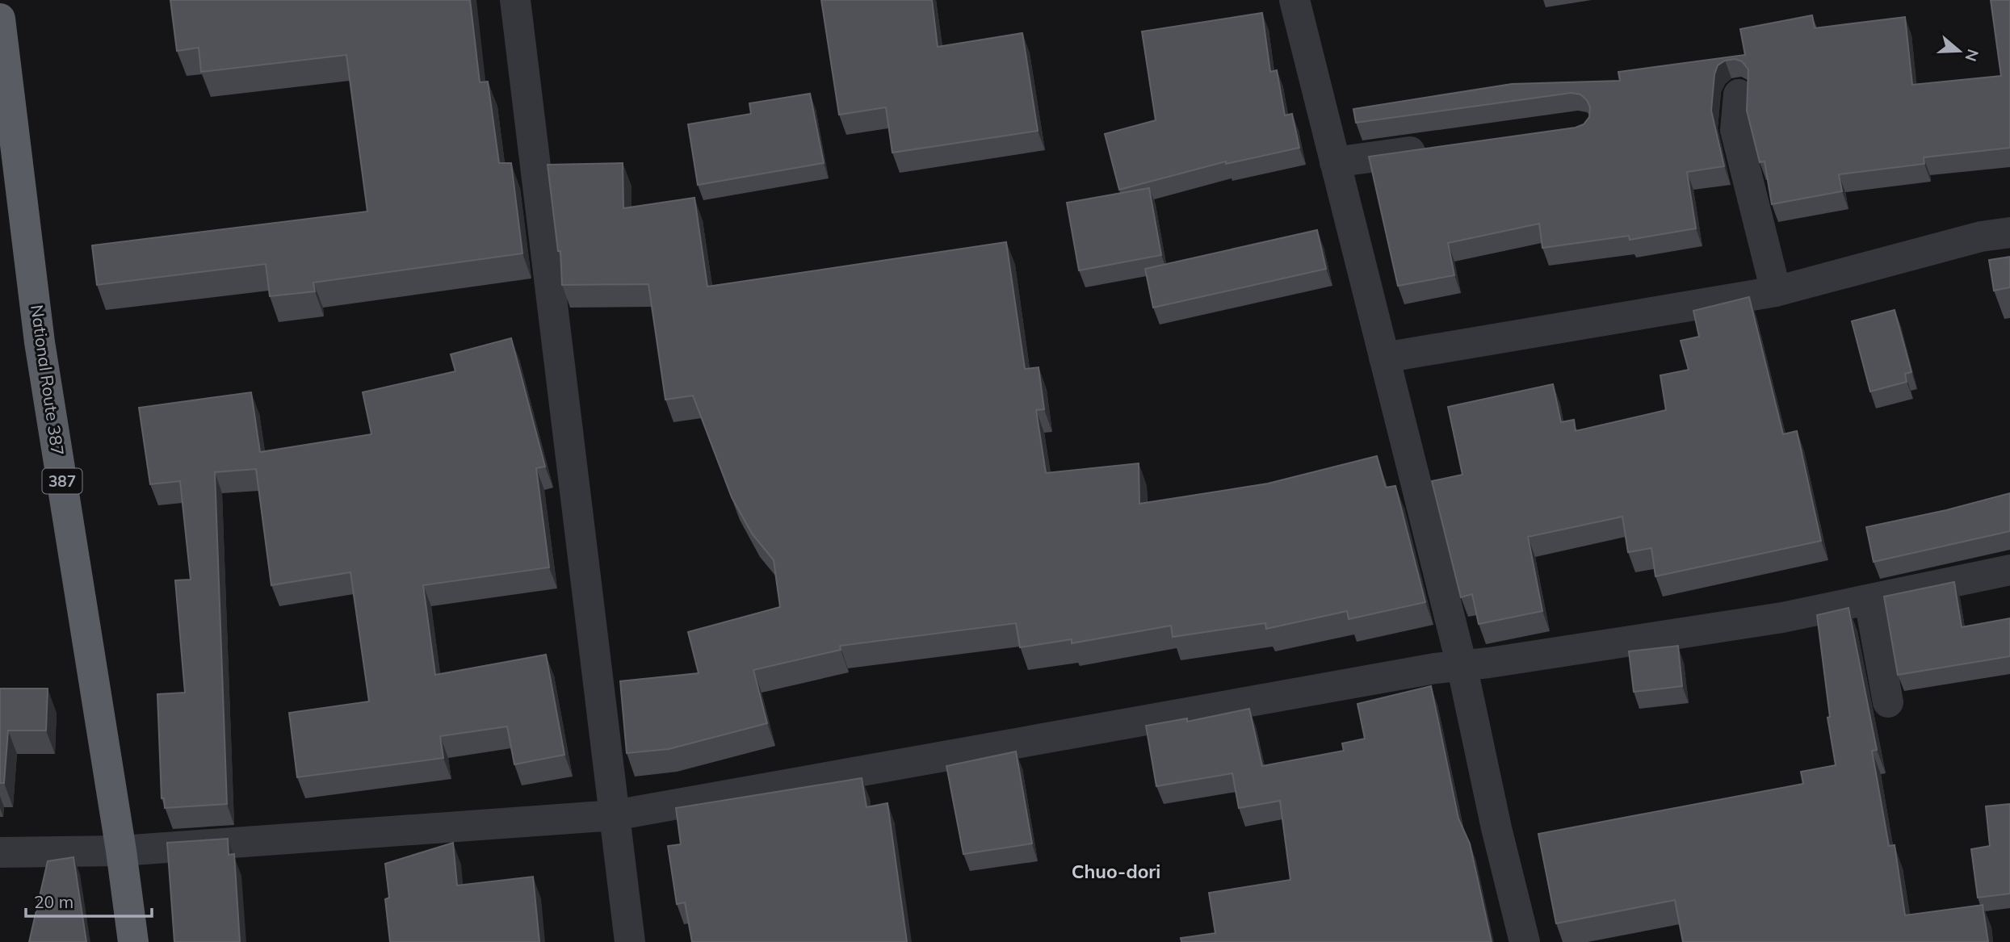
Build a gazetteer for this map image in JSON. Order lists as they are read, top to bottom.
{
  "streets": {
    "highway": ["National Route 387", "387"]
  },
  "districts": ["Chuo-dori"],
  "scale_bar": "20 m",
  "north": "right"
}
